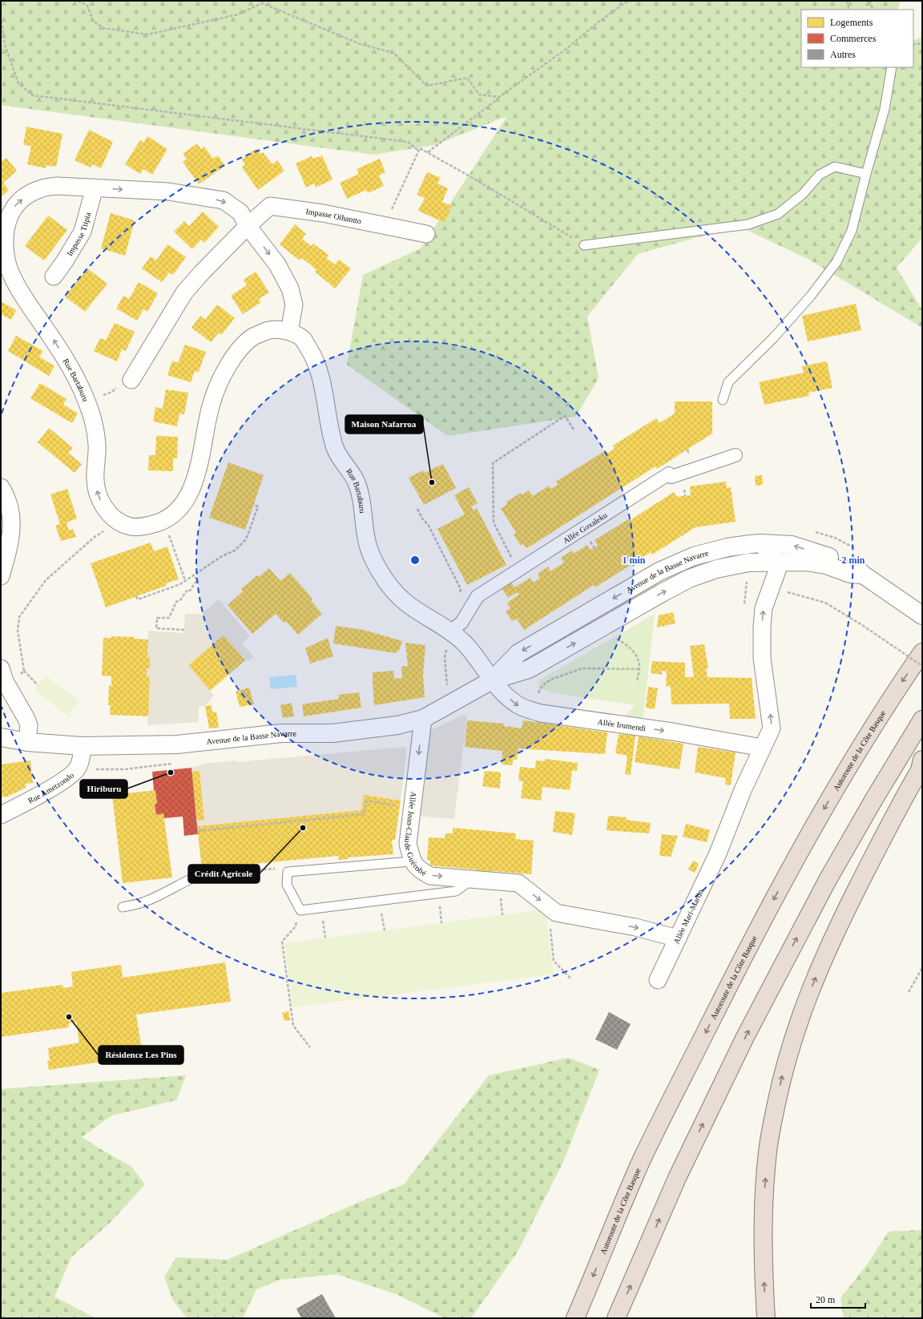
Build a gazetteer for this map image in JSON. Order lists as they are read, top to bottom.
{
  "streets": {
    "highway": ["Autoroute de la Côte Basque"],
    "street": [
      "Impasse Oihantto",
      "Impasse Ttipia",
      "Rue Bartaburu",
      "Allée Goxaleku",
      "Avenue de la Basse Navarre",
      "Allée Irumendi",
      "Rue Ametzondo",
      "Allée Jean-Claude Guérobé",
      "Allée Mari-Martin"
    ]
  },
  "crossings": [
    ["Impasse Oihantto", "Rue Bartaburu"],
    ["Impasse Ttipia", "Rue Bartaburu"],
    ["Rue Bartaburu", "Allée Goxaleku"],
    ["Rue Bartaburu", "Avenue de la Basse Navarre"],
    ["Rue Bartaburu", "Allée Irumendi"],
    ["Avenue de la Basse Navarre", "Allée Irumendi"],
    ["Avenue de la Basse Navarre", "Rue Ametzondo"],
    ["Avenue de la Basse Navarre", "Allée Jean-Claude Guérobé"],
    ["Avenue de la Basse Navarre", "Allée Mari-Martin"],
    ["Allée Irumendi", "Allée Mari-Martin"],
    ["Allée Jean-Claude Guérobé", "Allée Mari-Martin"]
  ],
  "one_way": ["Allée Irumendi", "Allée Mari-Martin"],
  "places": [
    "Maison Nafarroa",
    "Hiriburu",
    "Crédit Agricole",
    "Résidence Les Pins"
  ],
  "legend": ["Logements", "Commerces", "Autres"],
  "scale_bar": "20 m",
  "rings": ["1 min", "2 min"]
}
